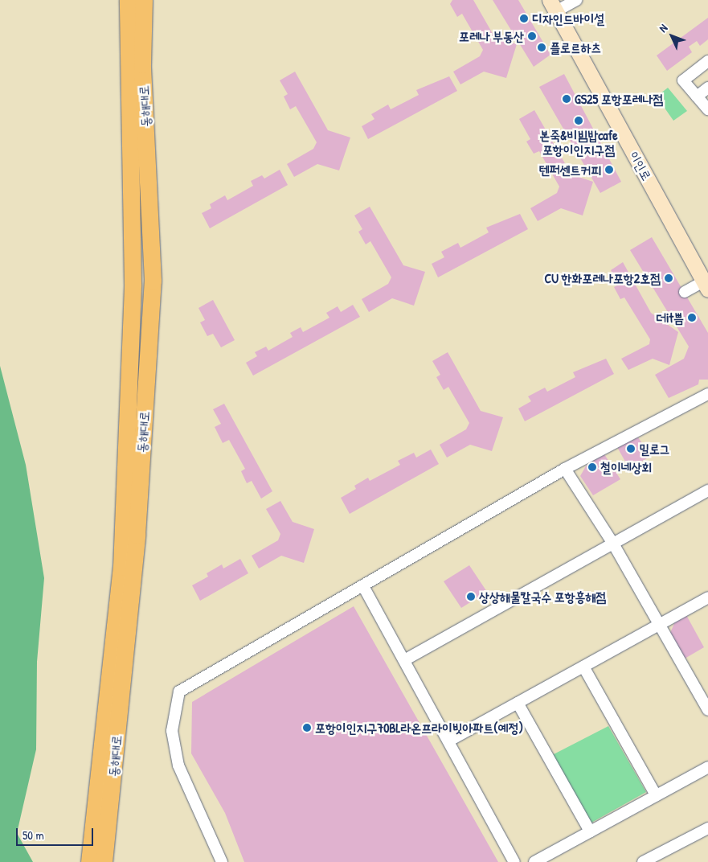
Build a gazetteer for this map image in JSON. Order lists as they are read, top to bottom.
{
  "streets": {
    "main road": ["동해대로"],
    "street": ["이인로"]
  },
  "places": [
    "디자인드바이설",
    "포레나 부동산",
    "플로르하츠",
    "GS25 포항포레나점",
    "본죽&비빔밥cafe 포항이인지구점",
    "텐퍼센트커피",
    "CU 한화포레나포항2호점",
    "더it쁨",
    "밀로그",
    "철이네상회",
    "상상해물칼국수 포항흥해점",
    "포항이인지구70BL라온프라이빗아파트(예정)"
  ],
  "scale_bar": "50 m",
  "north": "top left"
}
